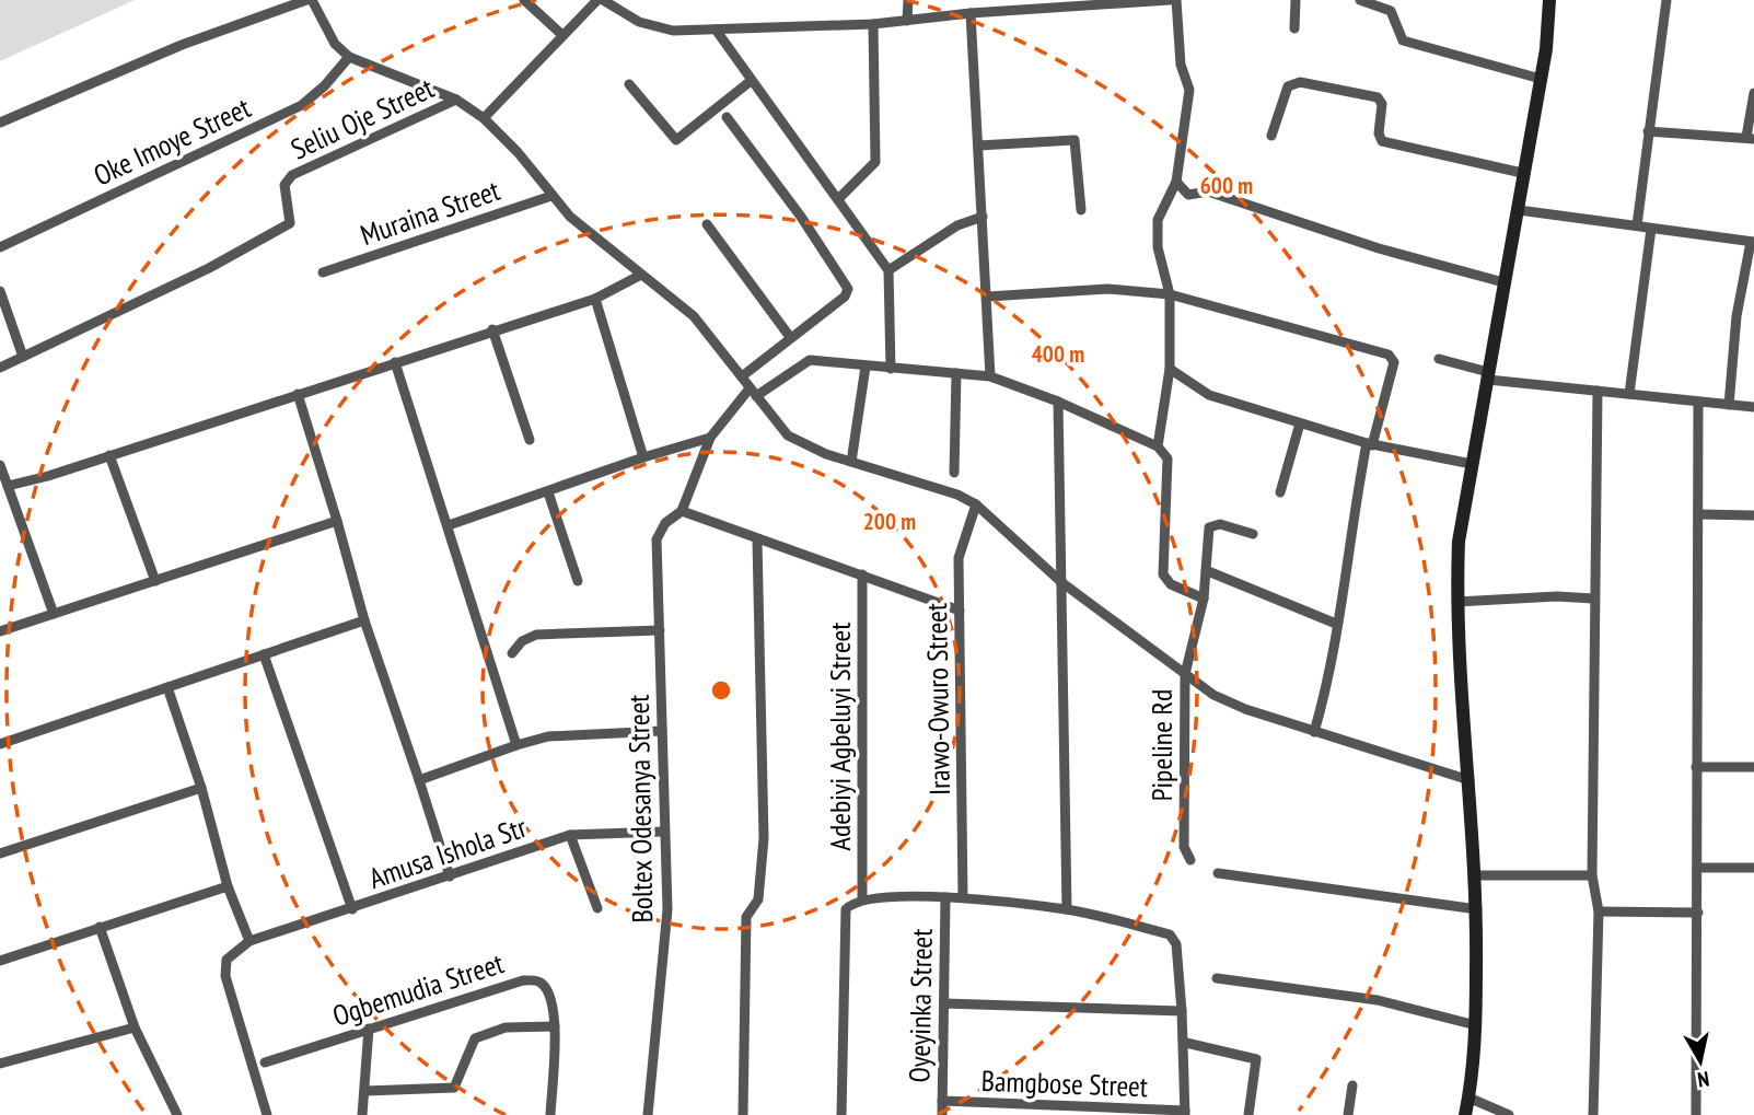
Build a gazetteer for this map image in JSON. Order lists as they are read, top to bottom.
{
  "streets": {
    "street": [
      "Seliu Oje Street",
      "Oke Imoye Street",
      "Muraina Street",
      "Irawo-Owuro Street",
      "Adebiyi Agbeluyi Street",
      "Pipeline Rd",
      "Boltex Odesanya Street",
      "Amusa Ishola Str",
      "Ogbemudia Street",
      "Oyeyinka Street",
      "Bamgbose Street"
    ]
  },
  "crossings": [
    ["Boltex Odesanya Street", "Amusa Ishola Str"],
    ["Oyeyinka Street", "Bamgbose Street"]
  ],
  "north": "bottom",
  "rings": ["600 m", "400 m", "200 m"]
}
